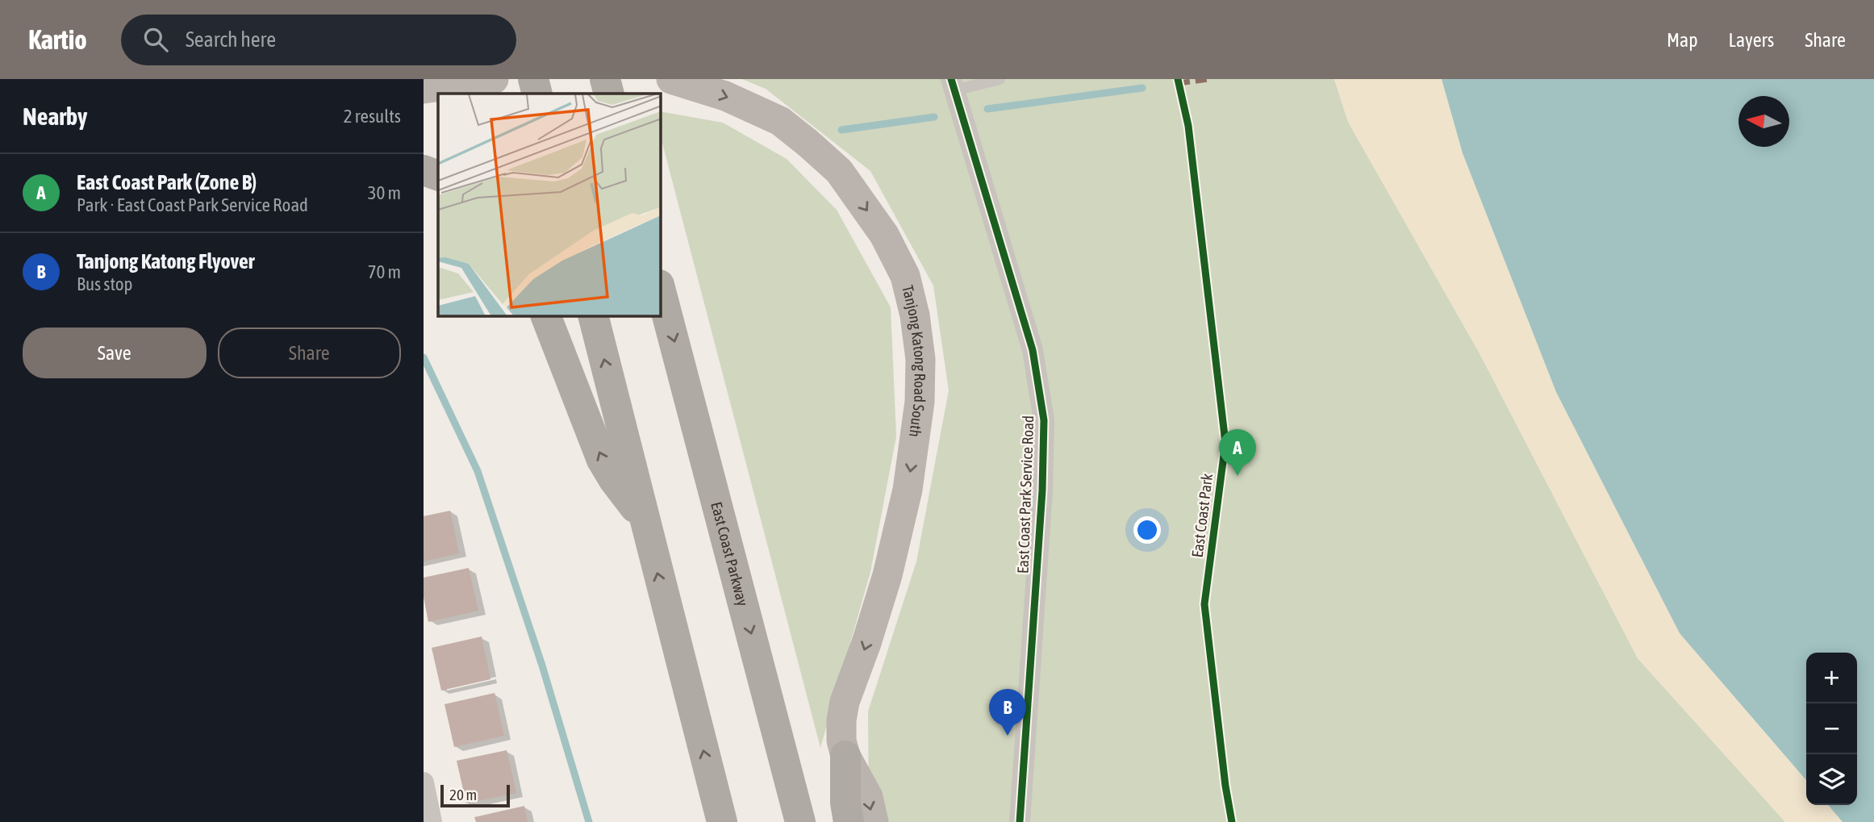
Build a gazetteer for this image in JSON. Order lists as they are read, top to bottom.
{
  "streets": {
    "highway": ["East Coast Parkway"],
    "main road": ["Tanjong Katong Road South"],
    "street": ["East Coast Park Service Road"],
    "cycle path": ["East Coast Park"]
  },
  "one_way": ["Tanjong Katong Road South"],
  "scale_bar": "20 m",
  "north": "left",
  "page": {
    "header": "Kartio",
    "search": "Search here",
    "nav": ["Map", "Layers", "Share"],
    "heading": ["Nearby", "2 results"],
    "list": [
      {
        "mark": "A",
        "name": "East Coast Park (Zone B)",
        "note": "Park · East Coast Park Service Road",
        "value": "30 m"
      },
      {
        "mark": "B",
        "name": "Tanjong Katong Flyover",
        "note": "Bus stop",
        "value": "70 m"
      }
    ],
    "buttons": ["Save", "Share"],
    "pins": ["A", "B"],
    "map_buttons": ["+", "−"],
    "scale": "20 m"
  }
}
